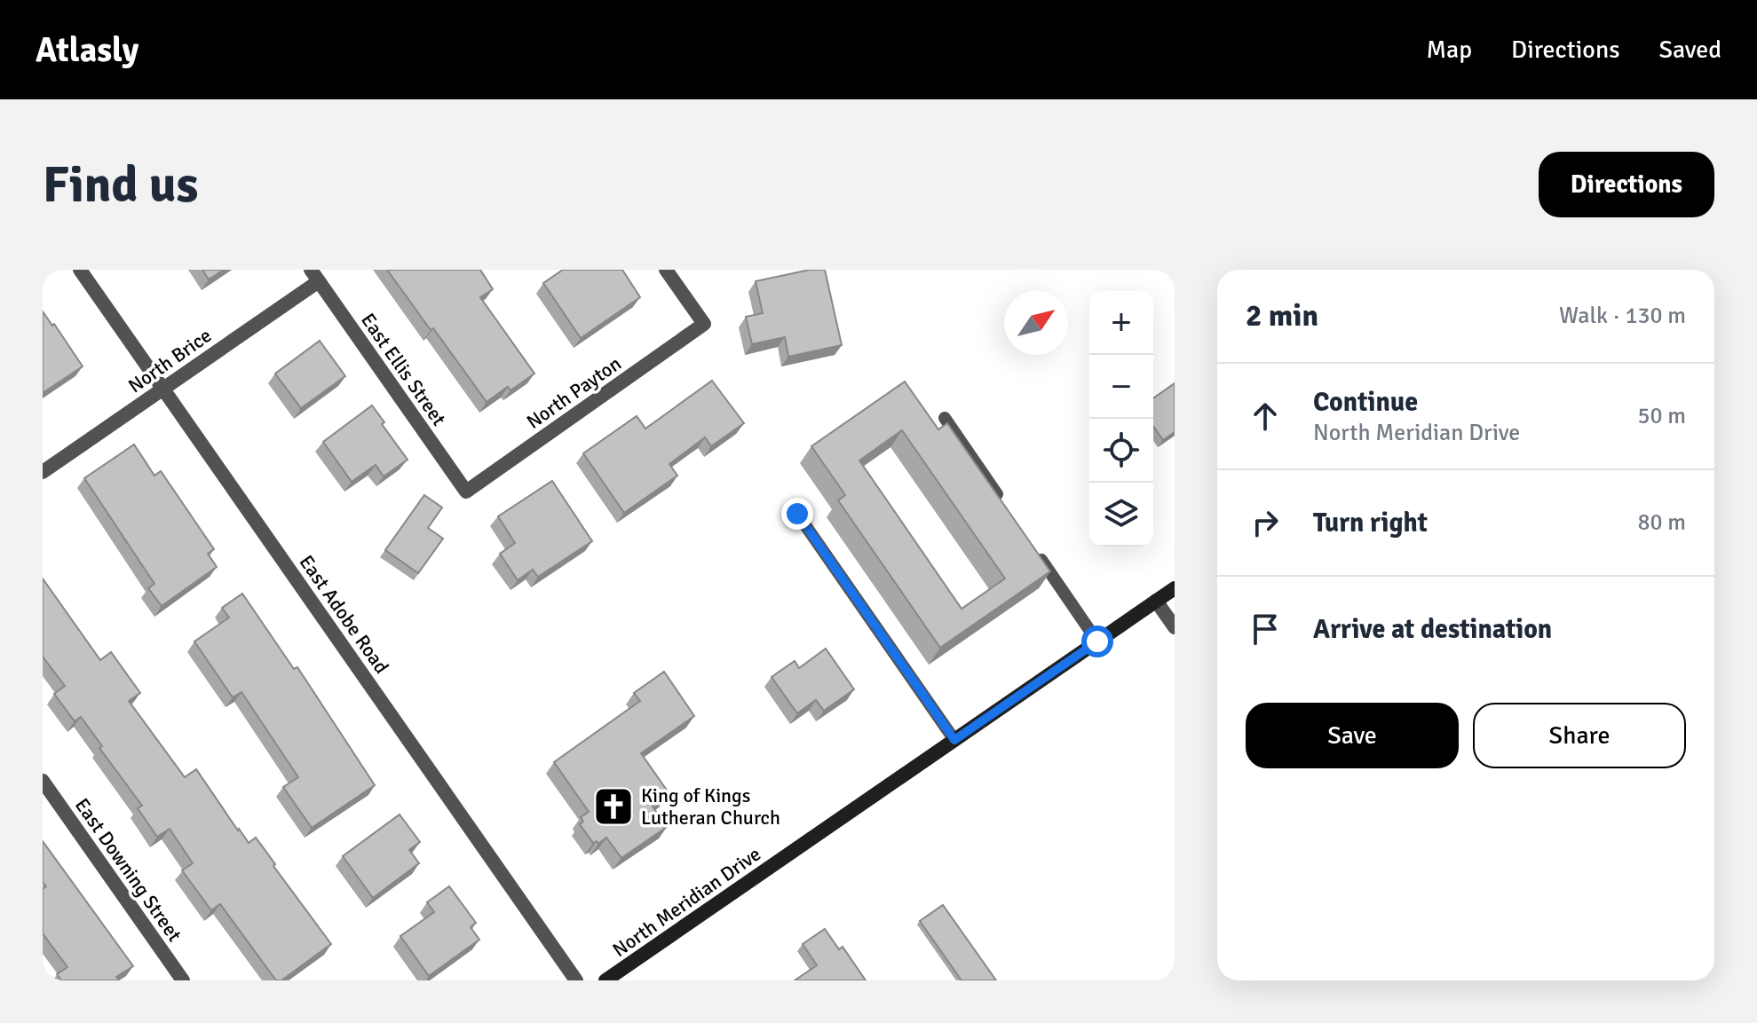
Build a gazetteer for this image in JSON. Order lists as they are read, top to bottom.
{
  "streets": {
    "street": [
      "North Brice",
      "East Ellis Street",
      "North Payton",
      "East Adobe Road",
      "East Downing Street",
      "North Meridian Drive"
    ]
  },
  "crossings": [
    ["North Brice", "East Ellis Street"],
    ["North Brice", "East Adobe Road"],
    ["East Ellis Street", "North Payton"]
  ],
  "places": {
    "church": ["King of Kings Lutheran Church"]
  },
  "north": "top right",
  "page": {
    "header": "Atlasly",
    "nav": ["Map", "Directions", "Saved"],
    "buttons": [
      "Directions",
      ["Save", "Share"]
    ],
    "title": "Find us",
    "heading": ["2 min", "Walk · 130 m"],
    "map_buttons": ["+", "−"],
    "list": [
      ["Continue", "North Meridian Drive", "50 m"],
      ["Turn right", "80 m"],
      "Arrive at destination"
    ]
  }
}
